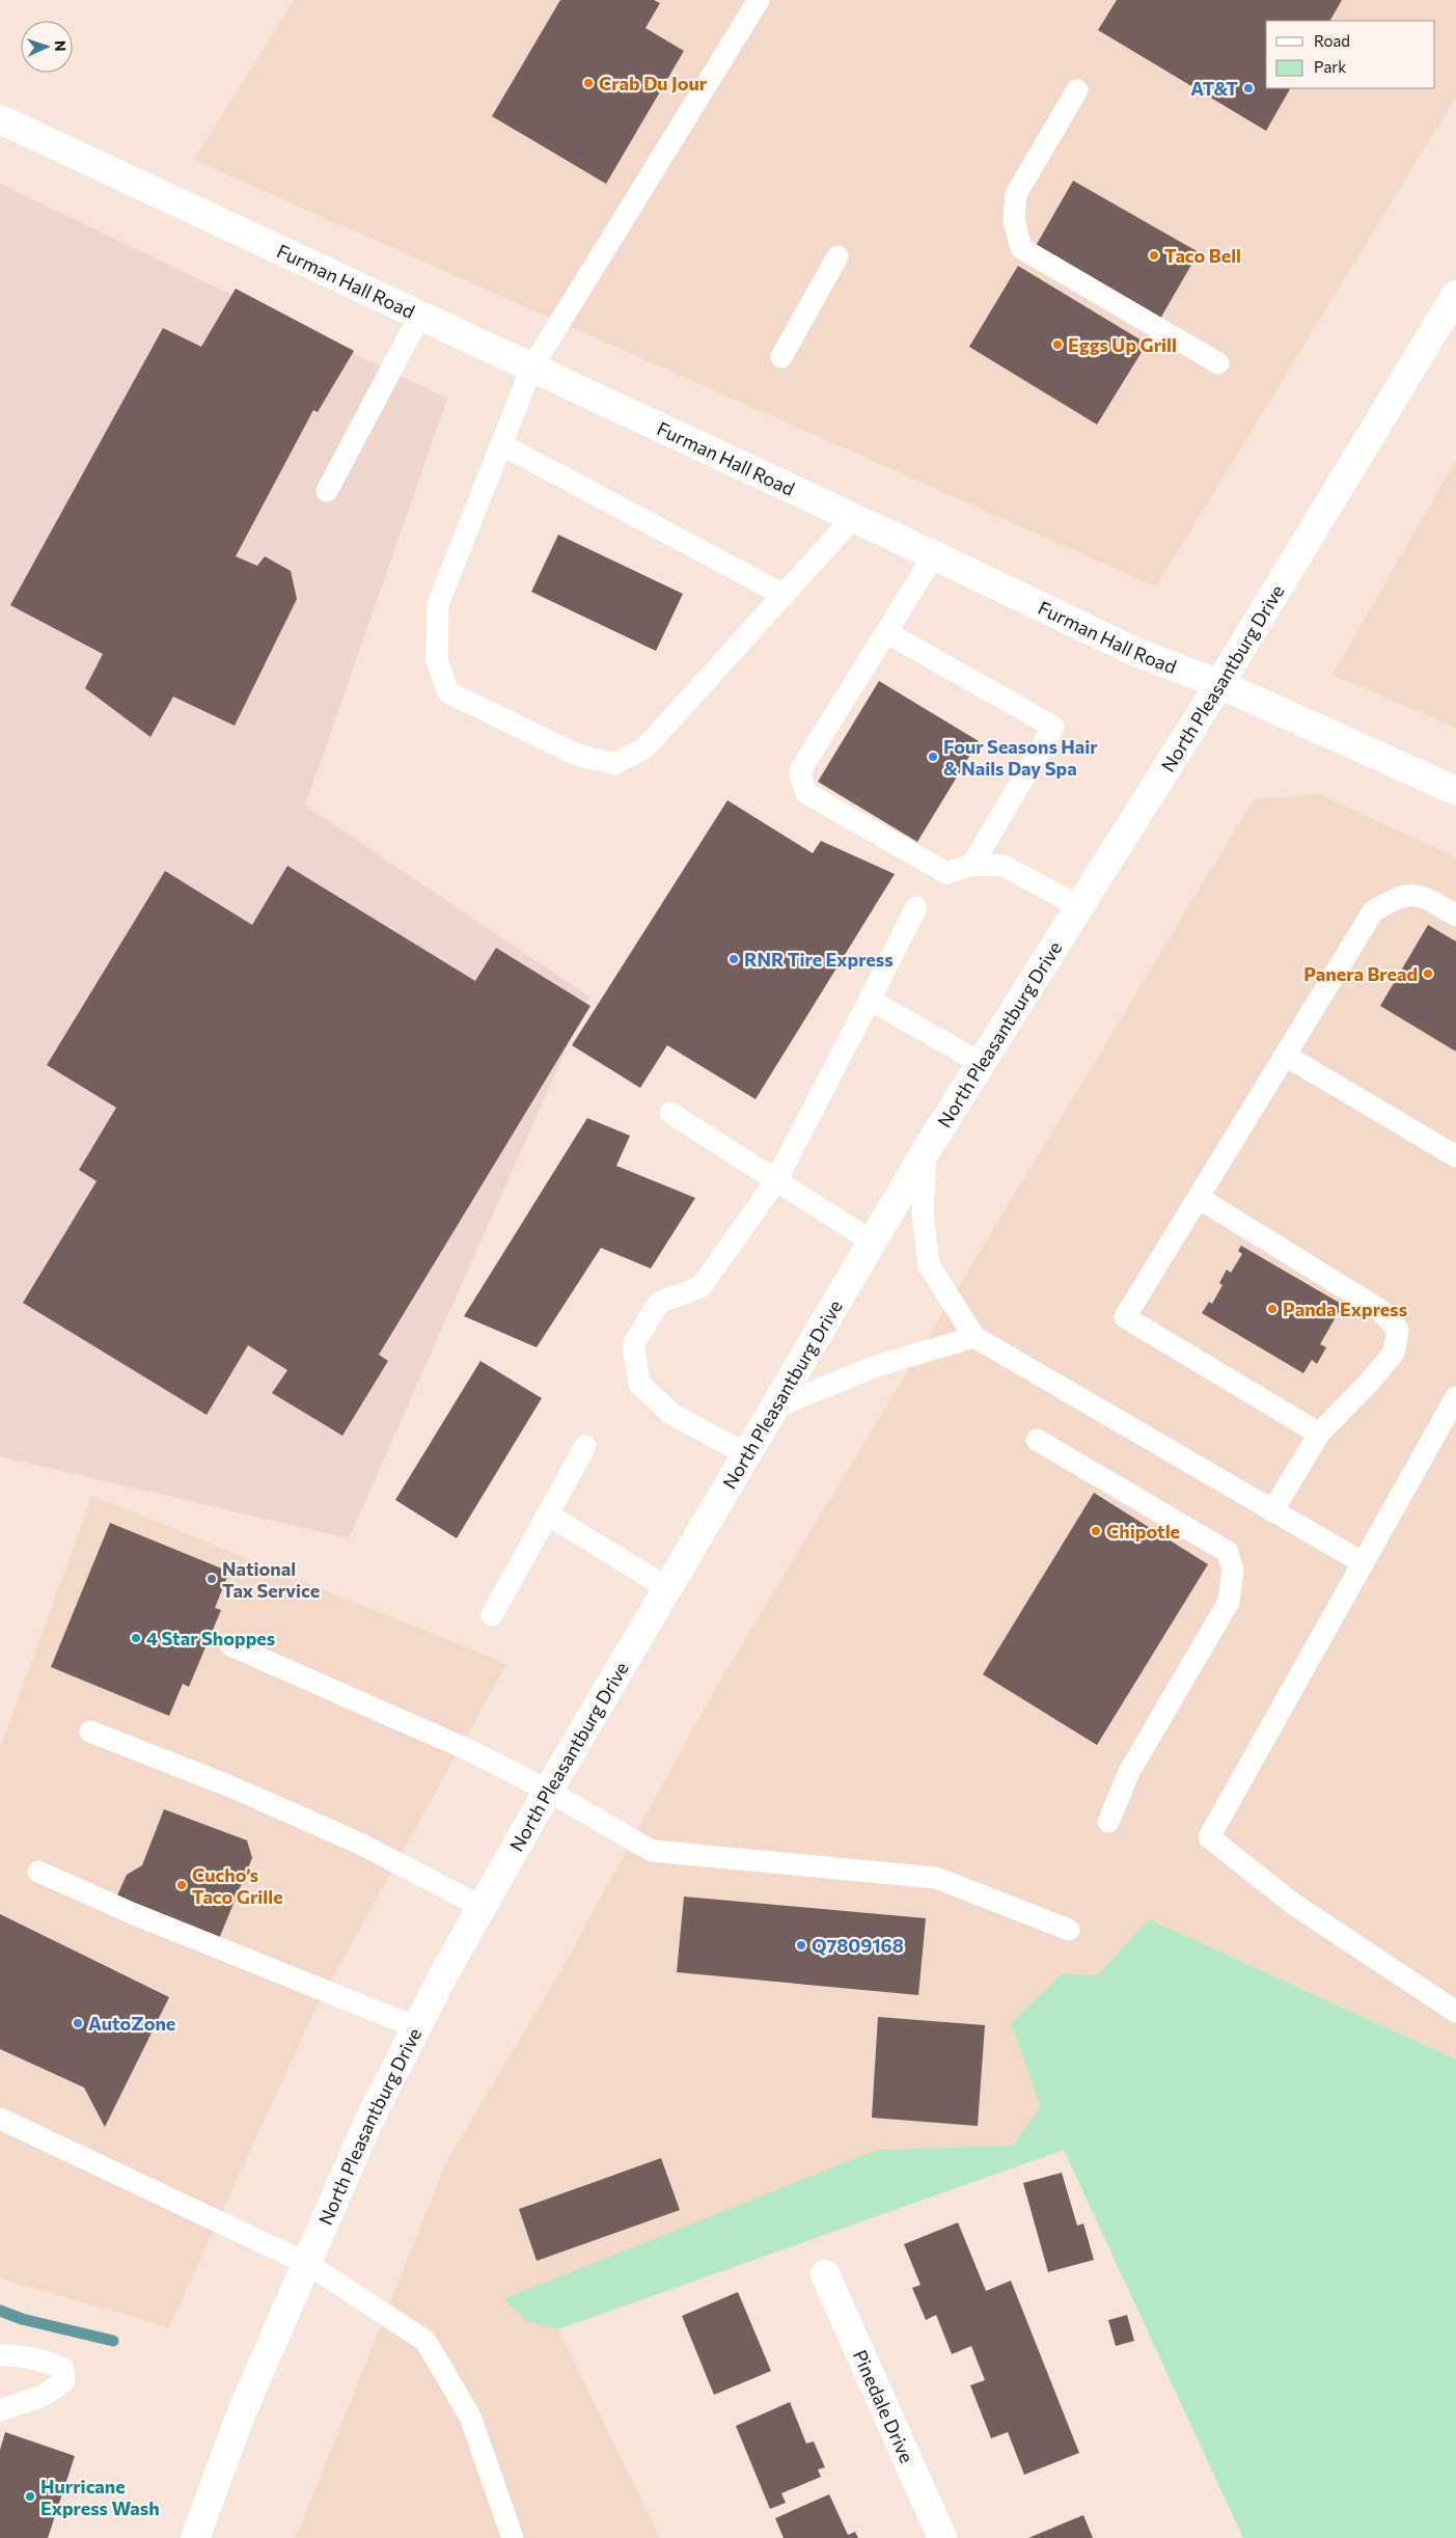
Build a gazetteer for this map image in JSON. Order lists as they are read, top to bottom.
{
  "streets": {
    "main road": ["Furman Hall Road", "North Pleasantburg Drive", "Pinedale Drive"]
  },
  "crossings": [
    ["Furman Hall Road", "North Pleasantburg Drive"]
  ],
  "places": [
    "Crab Du Jour",
    "AT&T",
    "Taco Bell",
    "Eggs Up Grill",
    "Four Seasons Hair & Nails Day Spa",
    "RNR Tire Express",
    "Panera Bread",
    "Panda Express",
    "Chipotle",
    "National Tax Service",
    "4 Star Shoppes",
    "Cucho’s Taco Grille",
    "Q7809168",
    "AutoZone",
    "Hurricane Express Wash"
  ],
  "legend": ["Road", "Park"],
  "north": "right"
}
